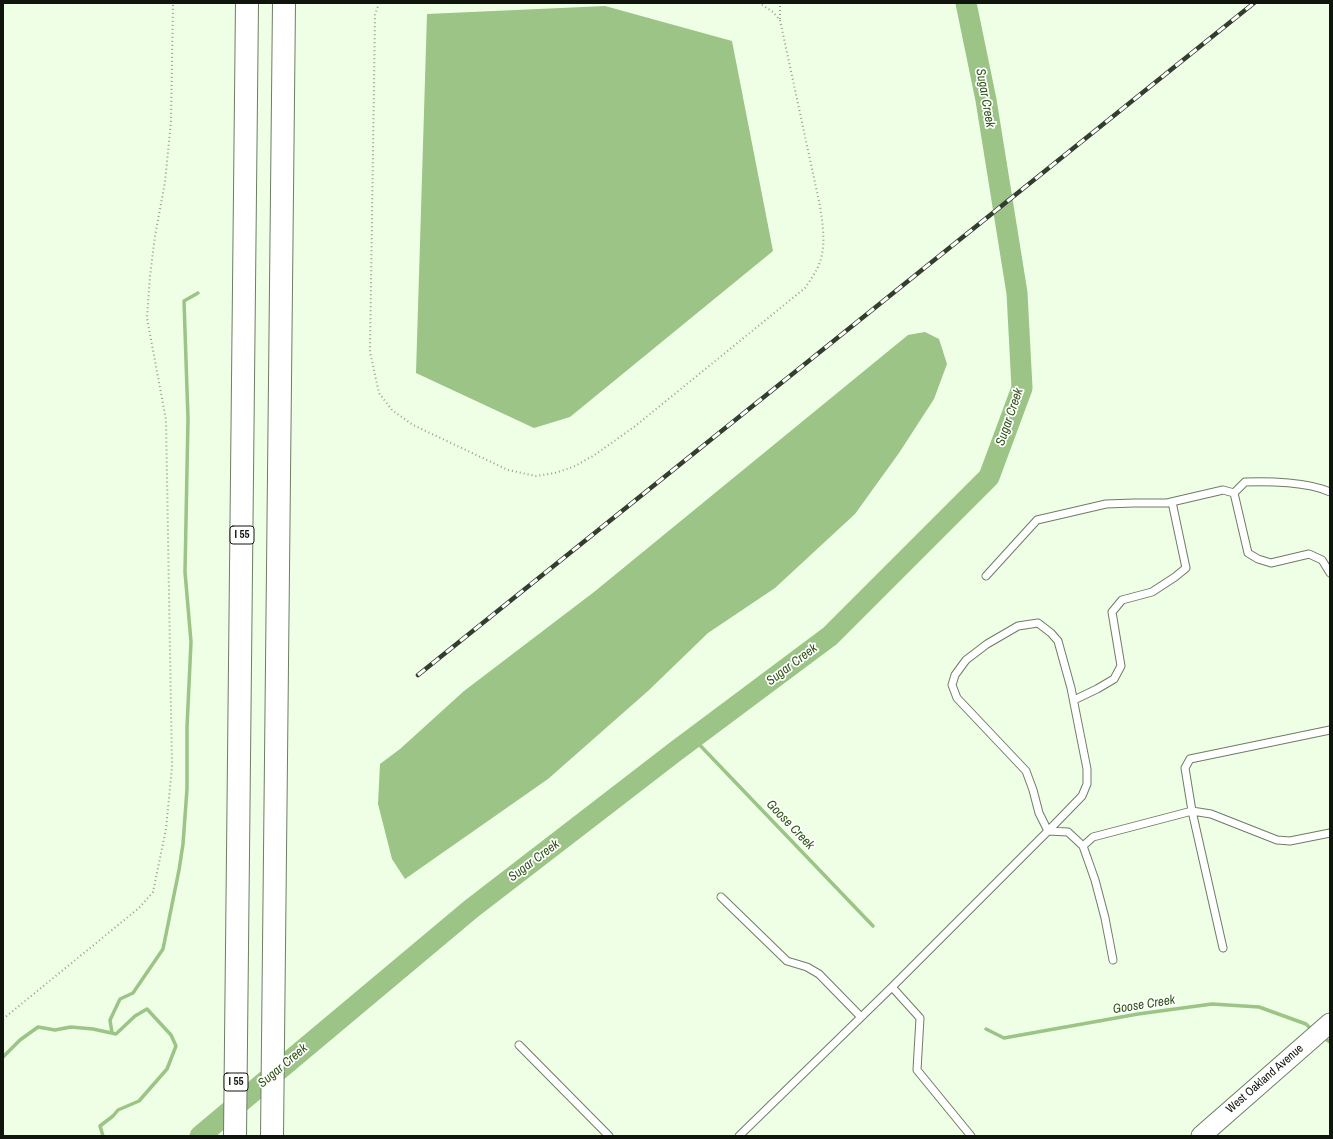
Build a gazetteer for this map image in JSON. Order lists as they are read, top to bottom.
{
  "streets": {
    "highway": ["I 55"],
    "main road": ["West Oakland Avenue"]
  },
  "water": ["Sugar Creek", "Goose Creek"]
}
